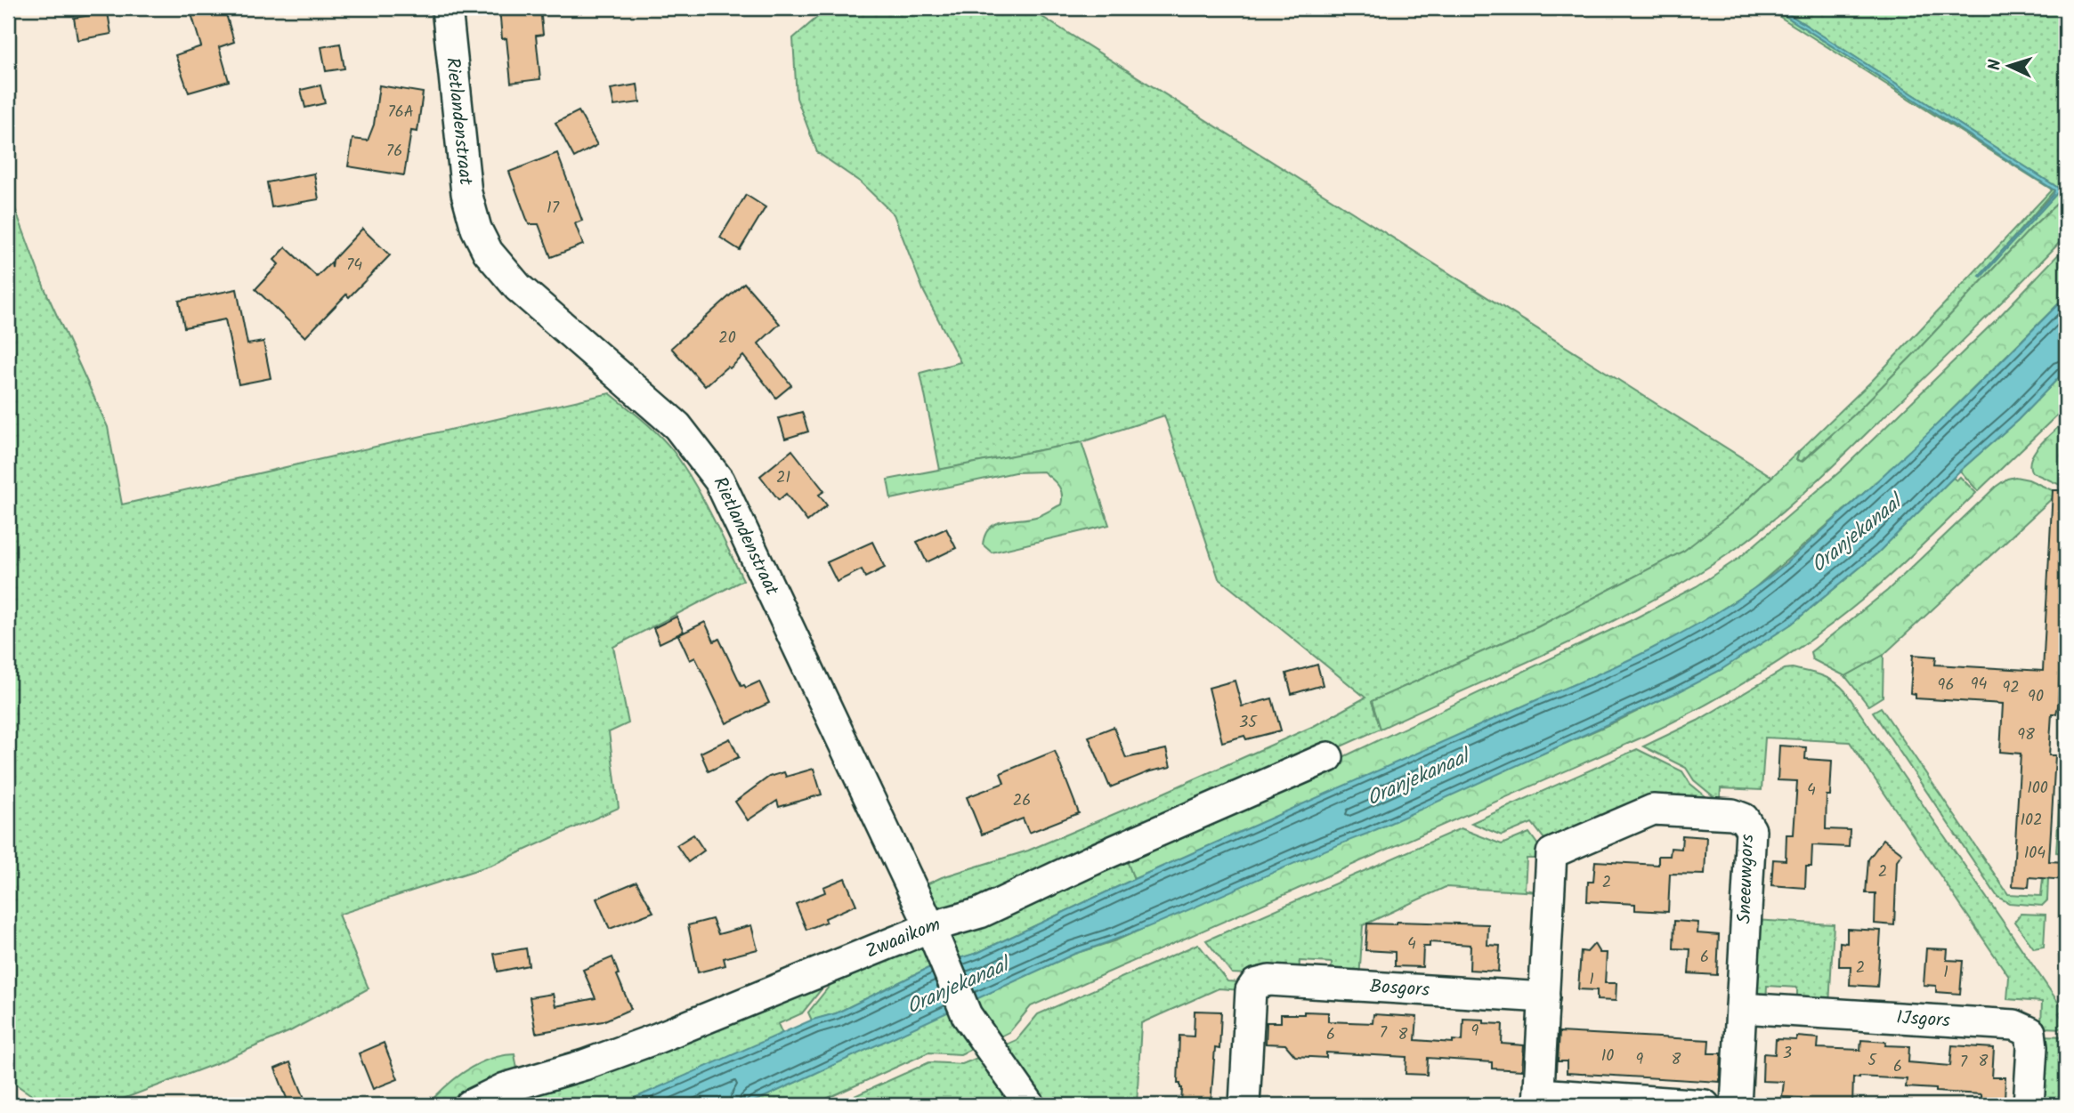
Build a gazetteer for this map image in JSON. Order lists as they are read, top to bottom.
{
  "streets": {
    "street": [
      "Rietlandenstraat",
      "Sneeuwgors",
      "Zwaaikom",
      "Bosgors",
      "IJsgors"
    ]
  },
  "crossings": [
    ["Rietlandenstraat", "Zwaaikom"],
    ["Sneeuwgors", "Bosgors"],
    ["Sneeuwgors", "IJsgors"]
  ],
  "water": ["Oranjekanaal"],
  "house_numbers": [
    "76A",
    "76",
    "17",
    "74",
    "20",
    "21",
    "94",
    "96",
    "92",
    "90",
    "35",
    "98",
    "100",
    "4",
    "26",
    "102",
    "104",
    "2",
    "2",
    "4",
    "6",
    "2",
    "1",
    "1",
    "9",
    "7",
    "6",
    "8",
    "3",
    "10",
    "9",
    "8",
    "5",
    "8",
    "7",
    "6"
  ],
  "north": "left"
}
